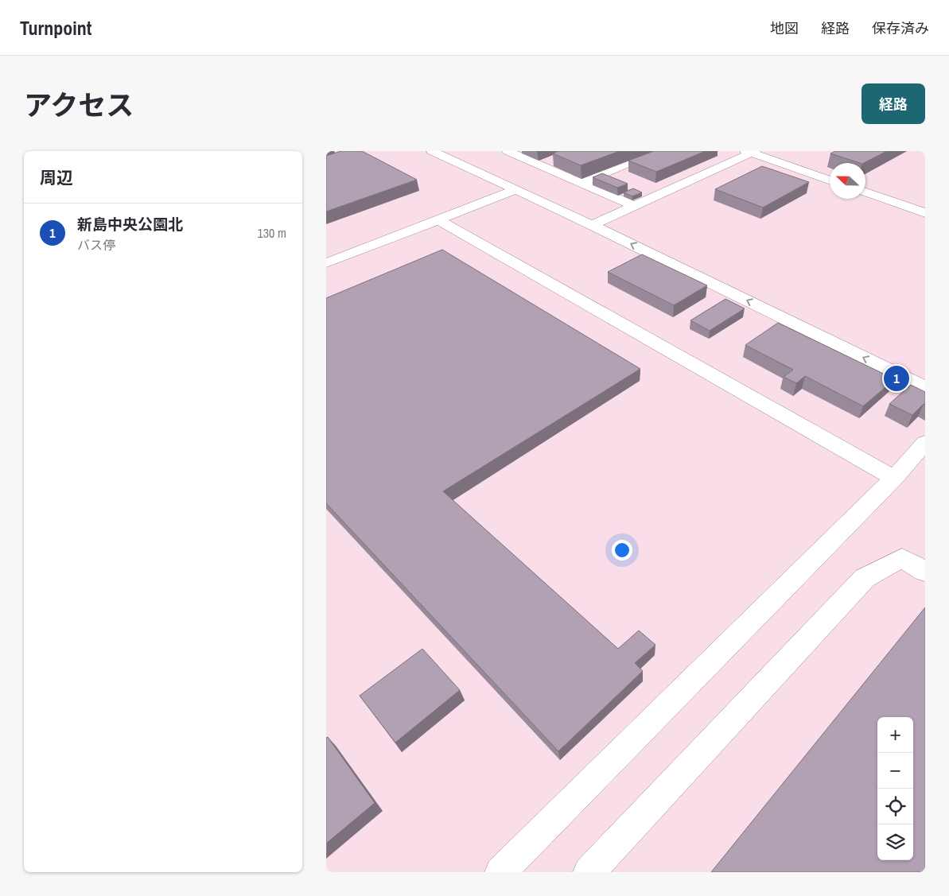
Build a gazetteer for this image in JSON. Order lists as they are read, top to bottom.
{
  "north": "left",
  "page": {
    "header": "Turnpoint",
    "nav": ["地図", "経路", "保存済み"],
    "title": "アクセス",
    "buttons": "経路",
    "heading": "周辺",
    "list": [
      {
        "mark": "1",
        "name": "新島中央公園北",
        "note": "バス停",
        "value": "130 m"
      }
    ],
    "pins": "1",
    "map_buttons": ["+", "−"]
  }
}
